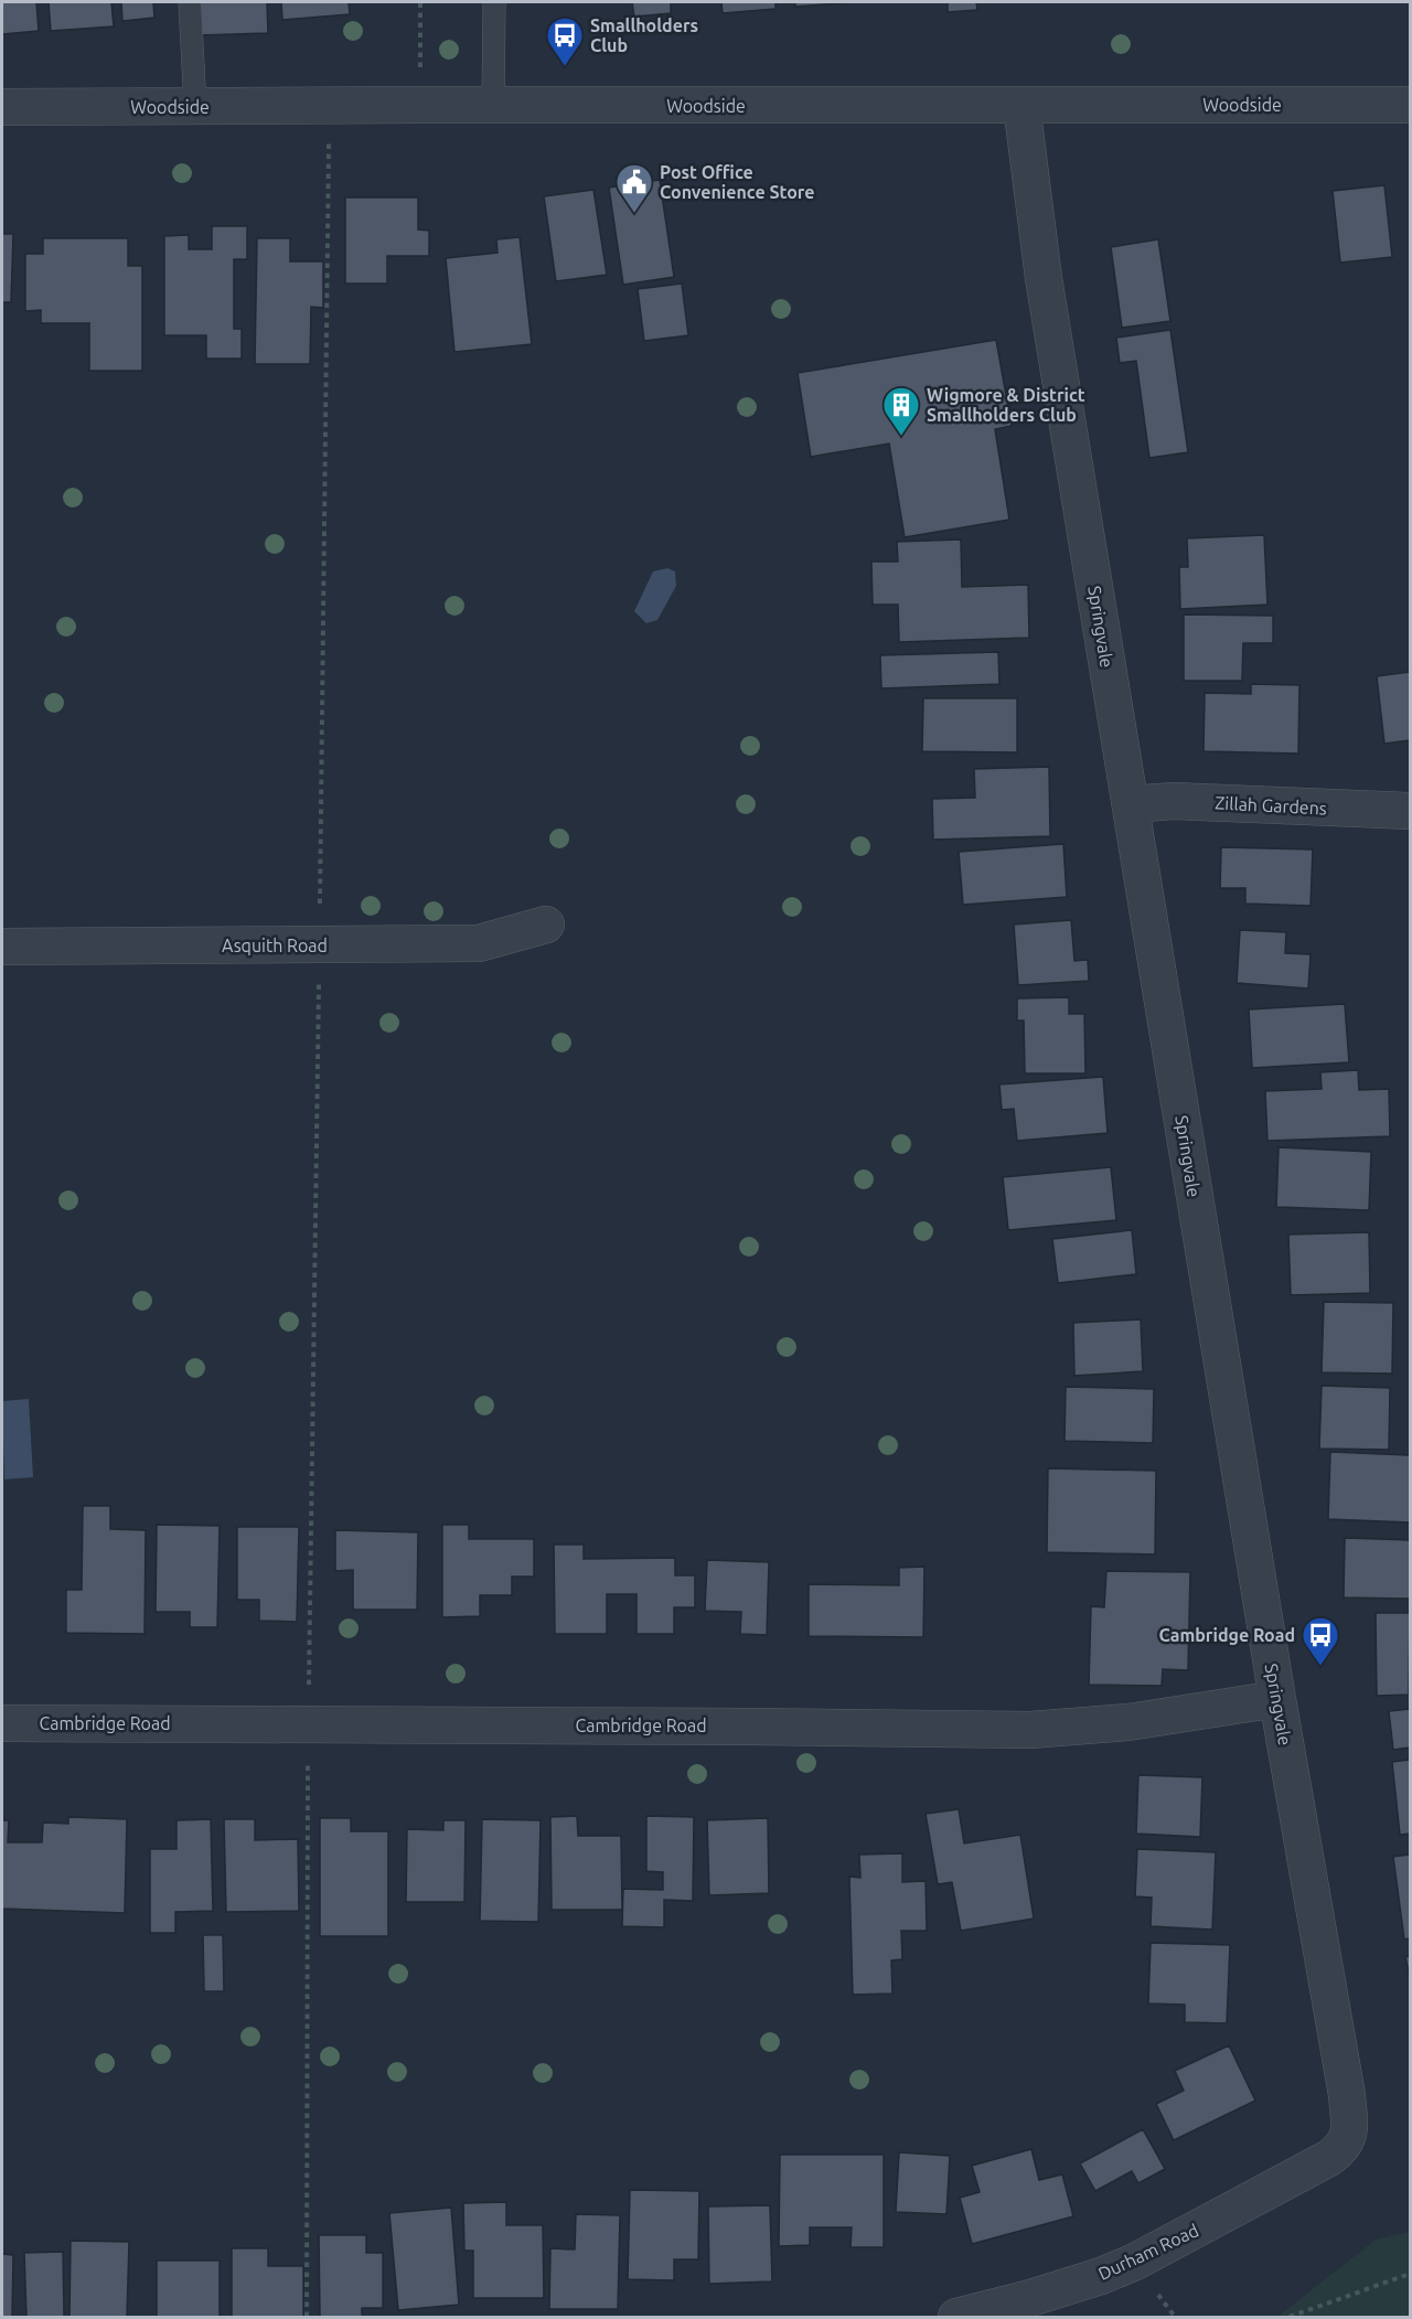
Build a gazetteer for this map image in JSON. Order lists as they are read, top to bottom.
{
  "streets": {
    "street": [
      "Woodside",
      "Springvale",
      "Zillah Gardens",
      "Asquith Road",
      "Cambridge Road",
      "Durham Road"
    ]
  },
  "crossings": [
    ["Woodside", "Springvale"],
    ["Springvale", "Zillah Gardens"],
    ["Springvale", "Cambridge Road"],
    ["Springvale", "Durham Road"]
  ],
  "places": {
    "bus stop": ["Smallholders Club", "Cambridge Road"],
    "public building": ["Post Office Convenience Store"],
    "building": ["Wigmore & District Smallholders Club"]
  }
}
